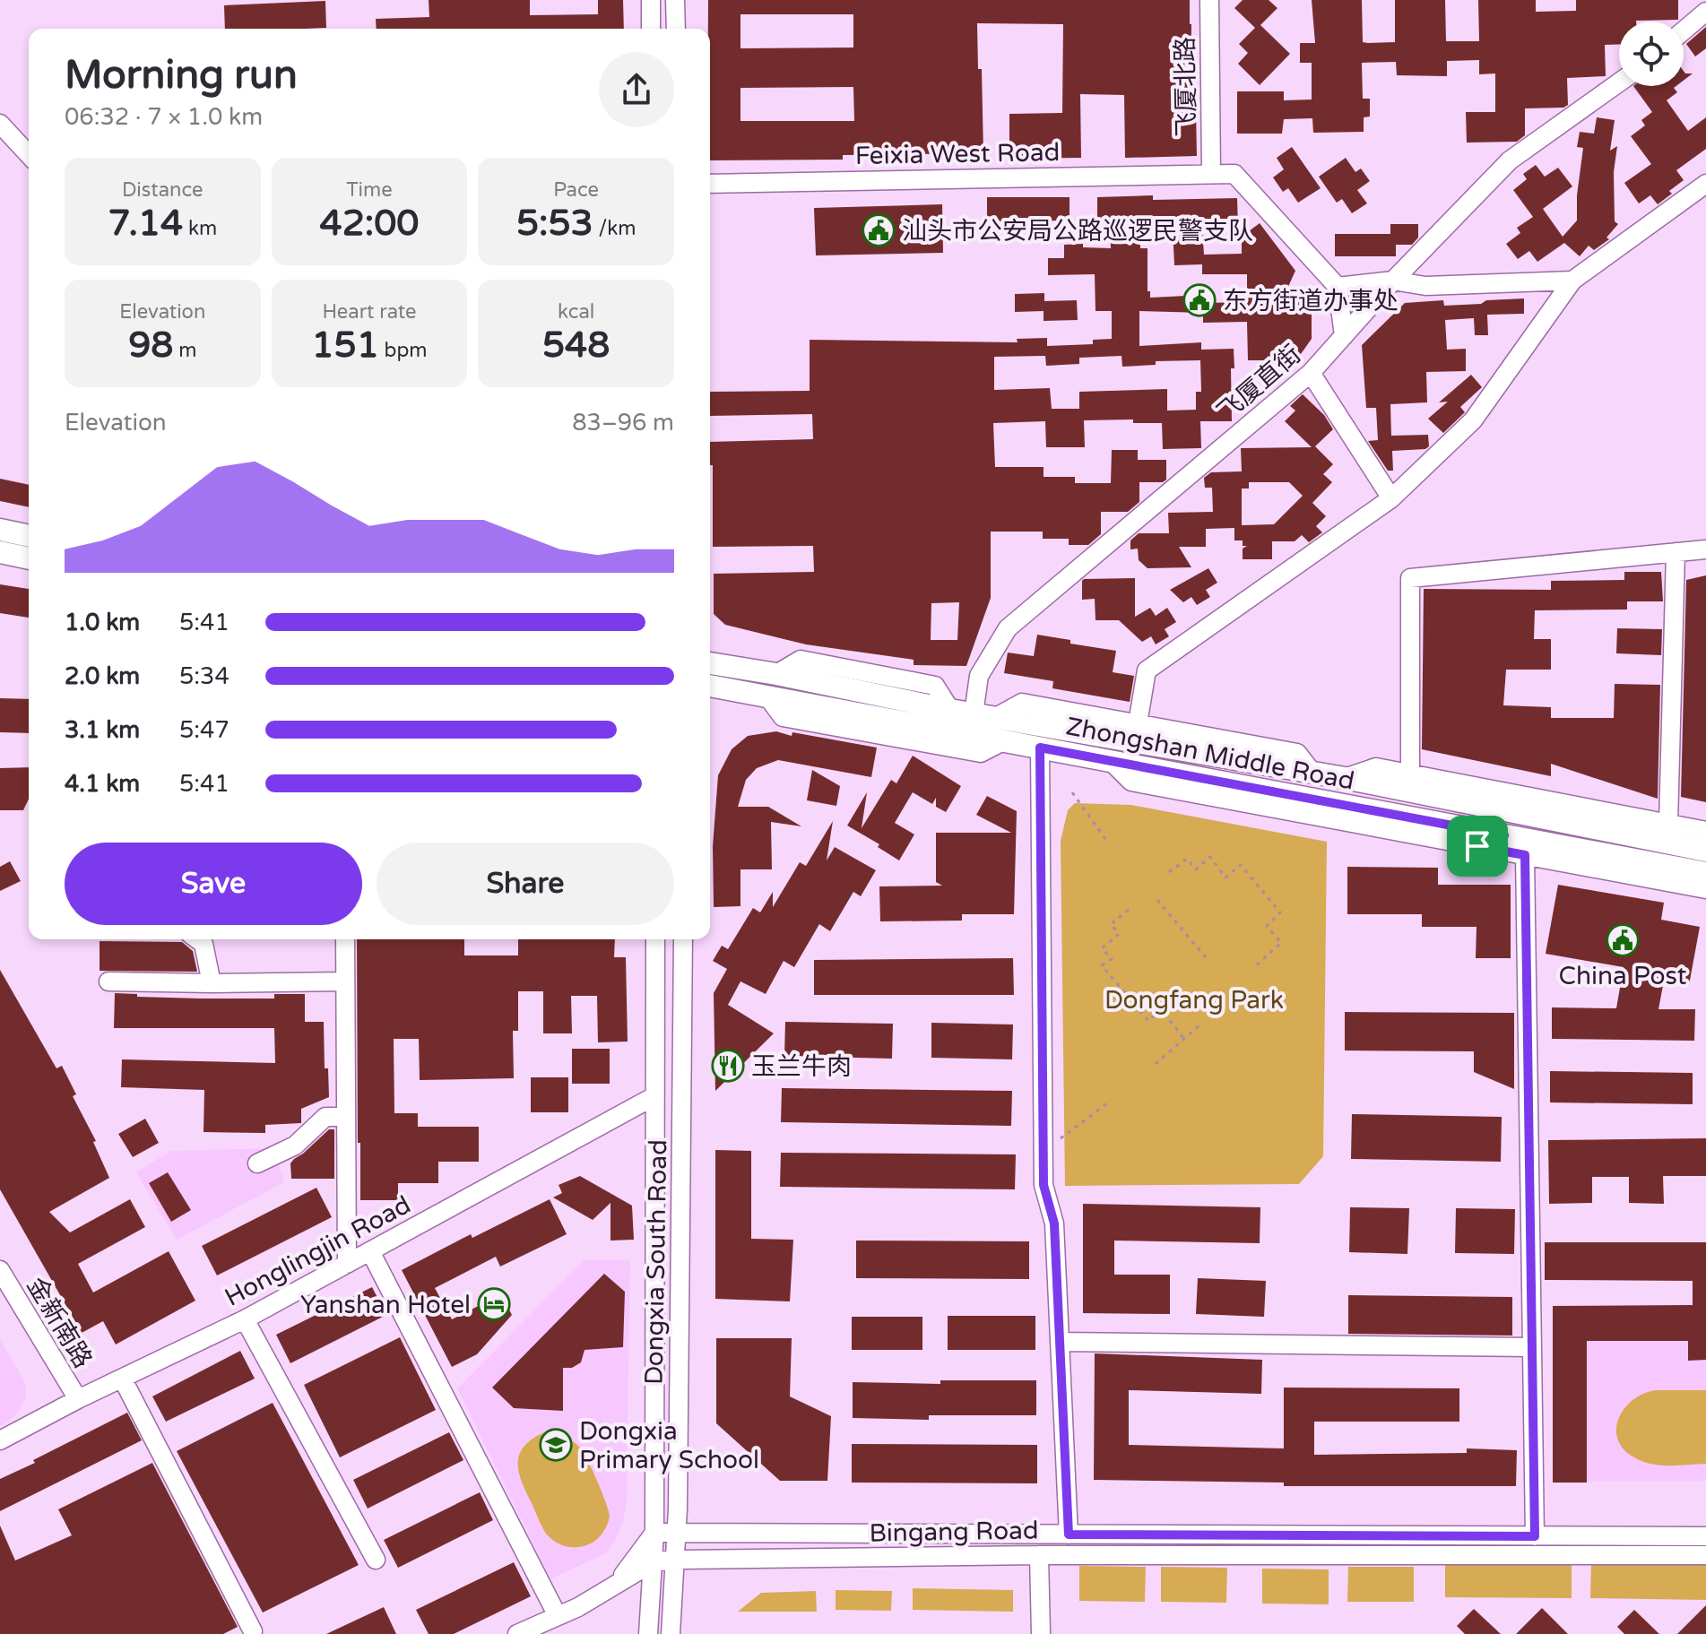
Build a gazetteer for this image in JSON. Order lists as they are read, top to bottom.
{
  "streets": {
    "main road": ["Zhongshan Middle Road"],
    "street": [
      "飞厦北路",
      "Feixia West Road",
      "飞厦直街",
      "Honglingjin Road",
      "Dongxia South Road",
      "金新南路",
      "Bingang Road"
    ]
  },
  "crossings": [
    ["飞厦北路", "Feixia West Road"],
    ["飞厦直街", "Zhongshan Middle Road"],
    ["Honglingjin Road", "Dongxia South Road"],
    ["Honglingjin Road", "金新南路"],
    ["Dongxia South Road", "Bingang Road"]
  ],
  "parks": ["Dongfang Park"],
  "places": {
    "public building": ["汕头市公安局公路巡逻民警支队", "东方街道办事处", "China Post"],
    "restaurant": ["玉兰牛肉"],
    "hotel": ["Yanshan Hotel"],
    "school or university": ["Dongxia Primary School"]
  },
  "page": {
    "heading": ["Morning run", "06:32 · 7 × 1.0 km"],
    "stats": [
      ["Distance", "7.14 km"],
      ["Time", "42:00"],
      ["Pace", "5:53 /km"],
      ["Elevation", "98 m"],
      ["Heart rate", "151 bpm"],
      ["kcal", "548"]
    ],
    "chart": ["Elevation", "83–96 m"],
    "list": [
      {
        "name": "1.0 km",
        "note": "5:41"
      },
      {
        "name": "2.0 km",
        "note": "5:34"
      },
      {
        "name": "3.1 km",
        "note": "5:47"
      },
      {
        "name": "4.1 km",
        "note": "5:41"
      }
    ],
    "buttons": ["Save", "Share"]
  }
}
